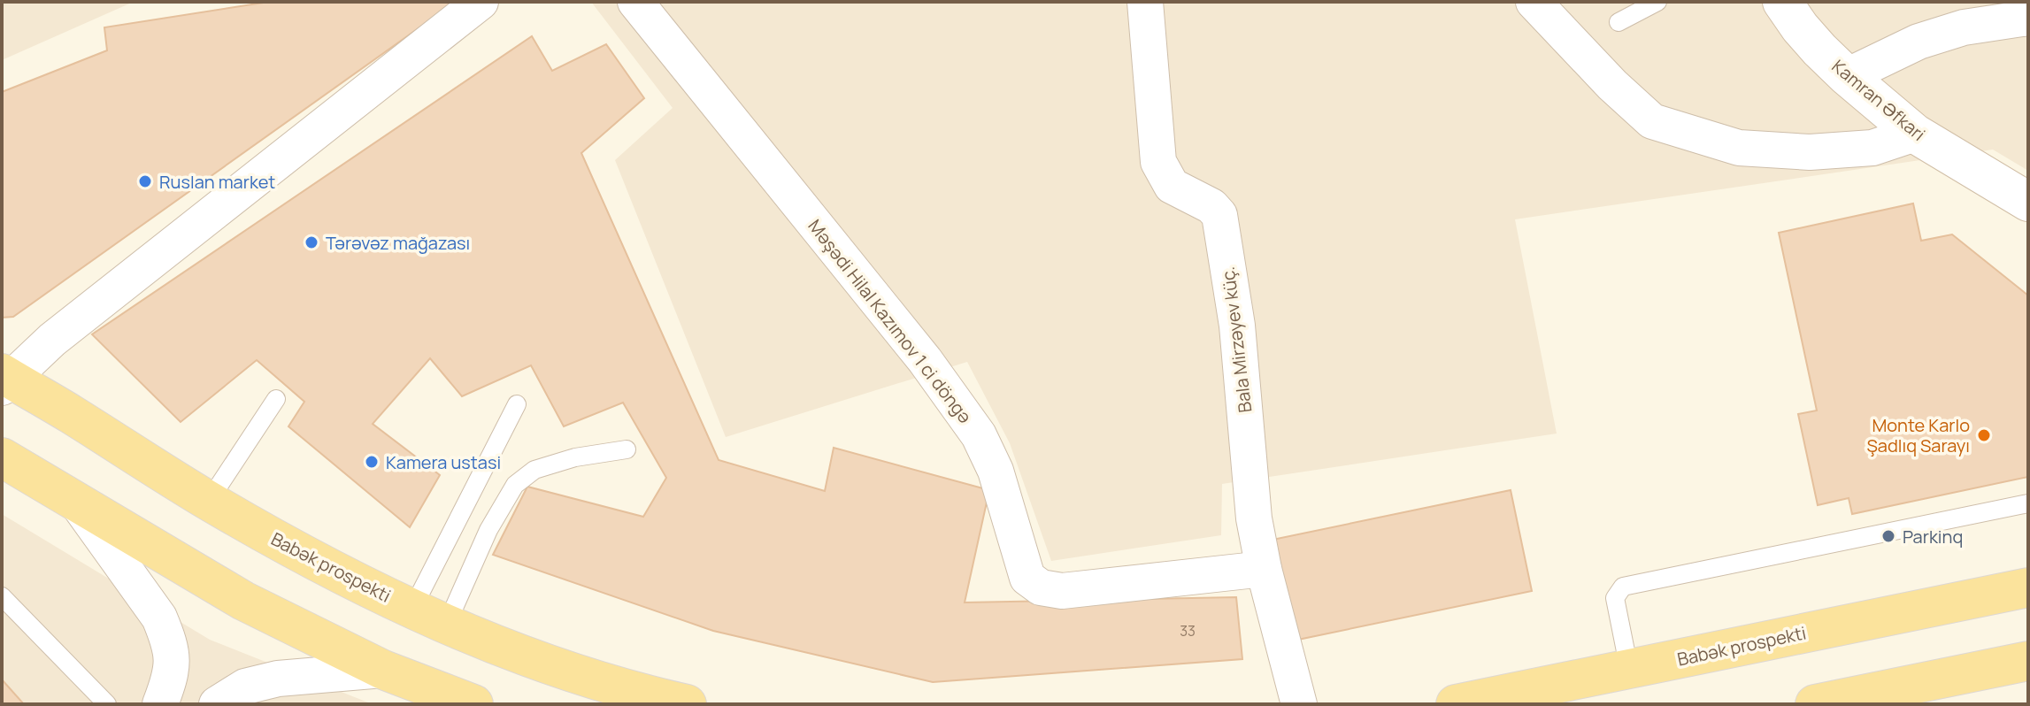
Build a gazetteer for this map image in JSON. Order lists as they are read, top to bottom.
{
  "streets": {
    "main road": ["Babək prospekti"],
    "street": ["Kamran Əfkari", "Məşədi Hilal Kazımov 1 ci döngə", "Bala Mirzəyev küç."]
  },
  "crossings": [
    ["Məşədi Hilal Kazımov 1 ci döngə", "Bala Mirzəyev küç."]
  ],
  "places": [
    "Ruslan market",
    "Tərəvəz mağazası",
    "Monte Karlo Şadlıq Sarayı",
    "Kamera ustasi",
    "Parkinq"
  ],
  "house_numbers": ["33"]
}
